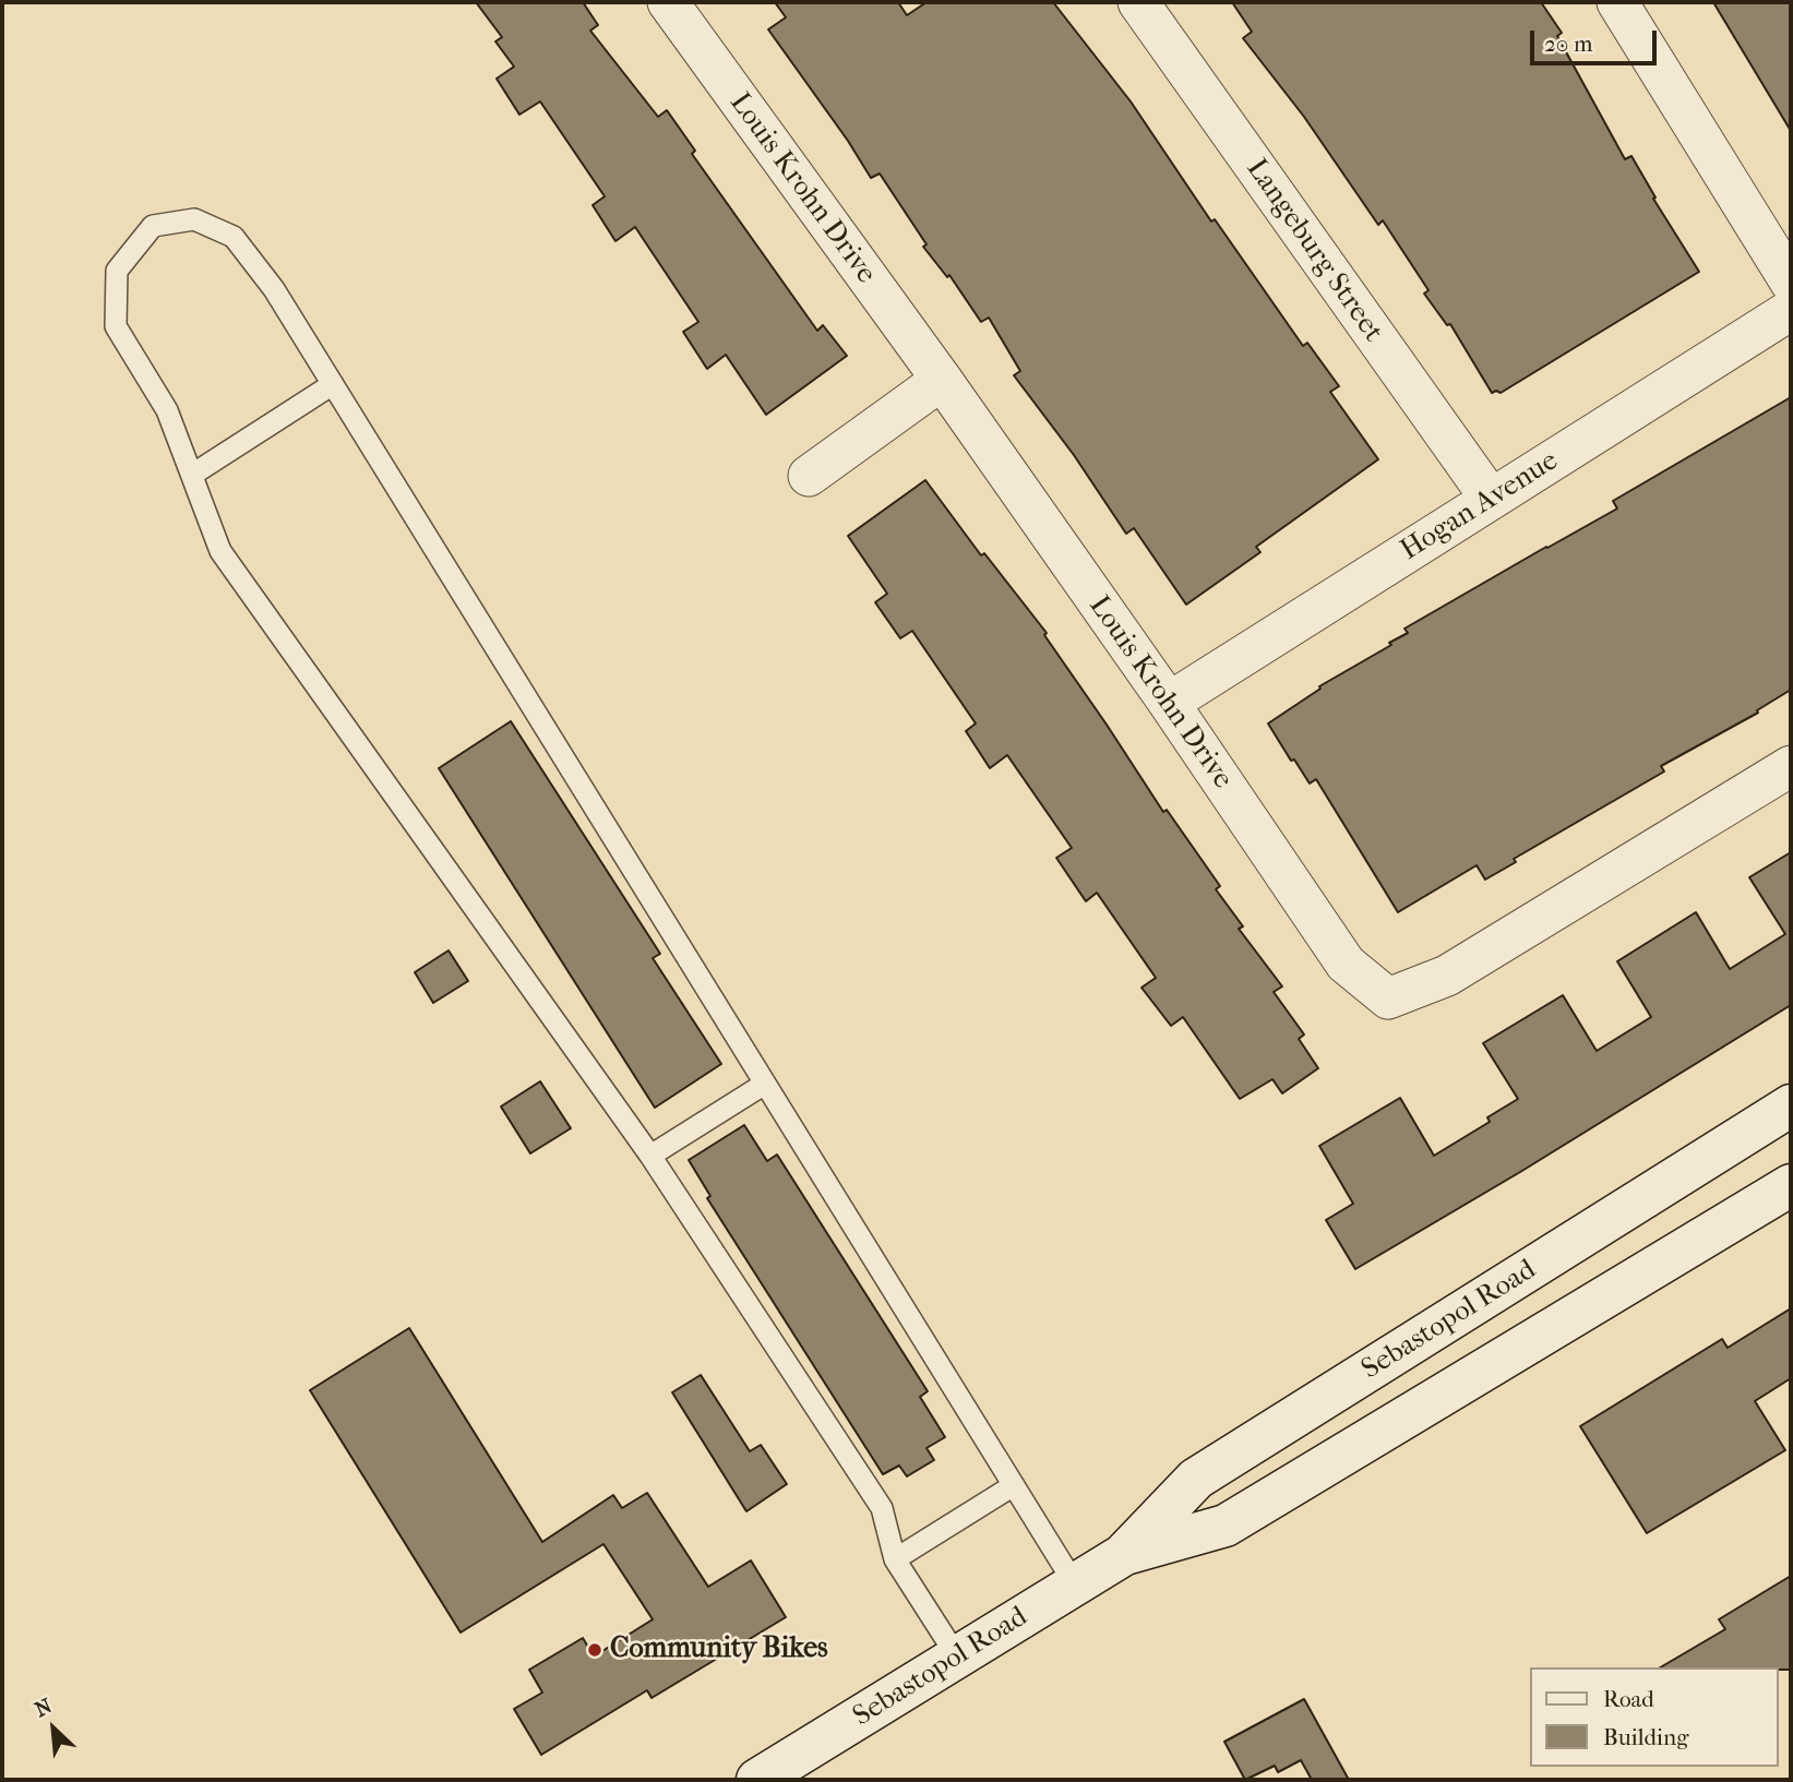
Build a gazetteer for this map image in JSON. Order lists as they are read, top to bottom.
{
  "streets": {
    "main road": ["Sebastopol Road"],
    "street": ["Louis Krohn Drive", "Langeburg Street", "Hogan Avenue"]
  },
  "crossings": [
    ["Louis Krohn Drive", "Hogan Avenue"],
    ["Langeburg Street", "Hogan Avenue"]
  ],
  "places": ["Community Bikes"],
  "legend": ["Road", "Building"],
  "scale_bar": "20 m",
  "north": "top left"
}
